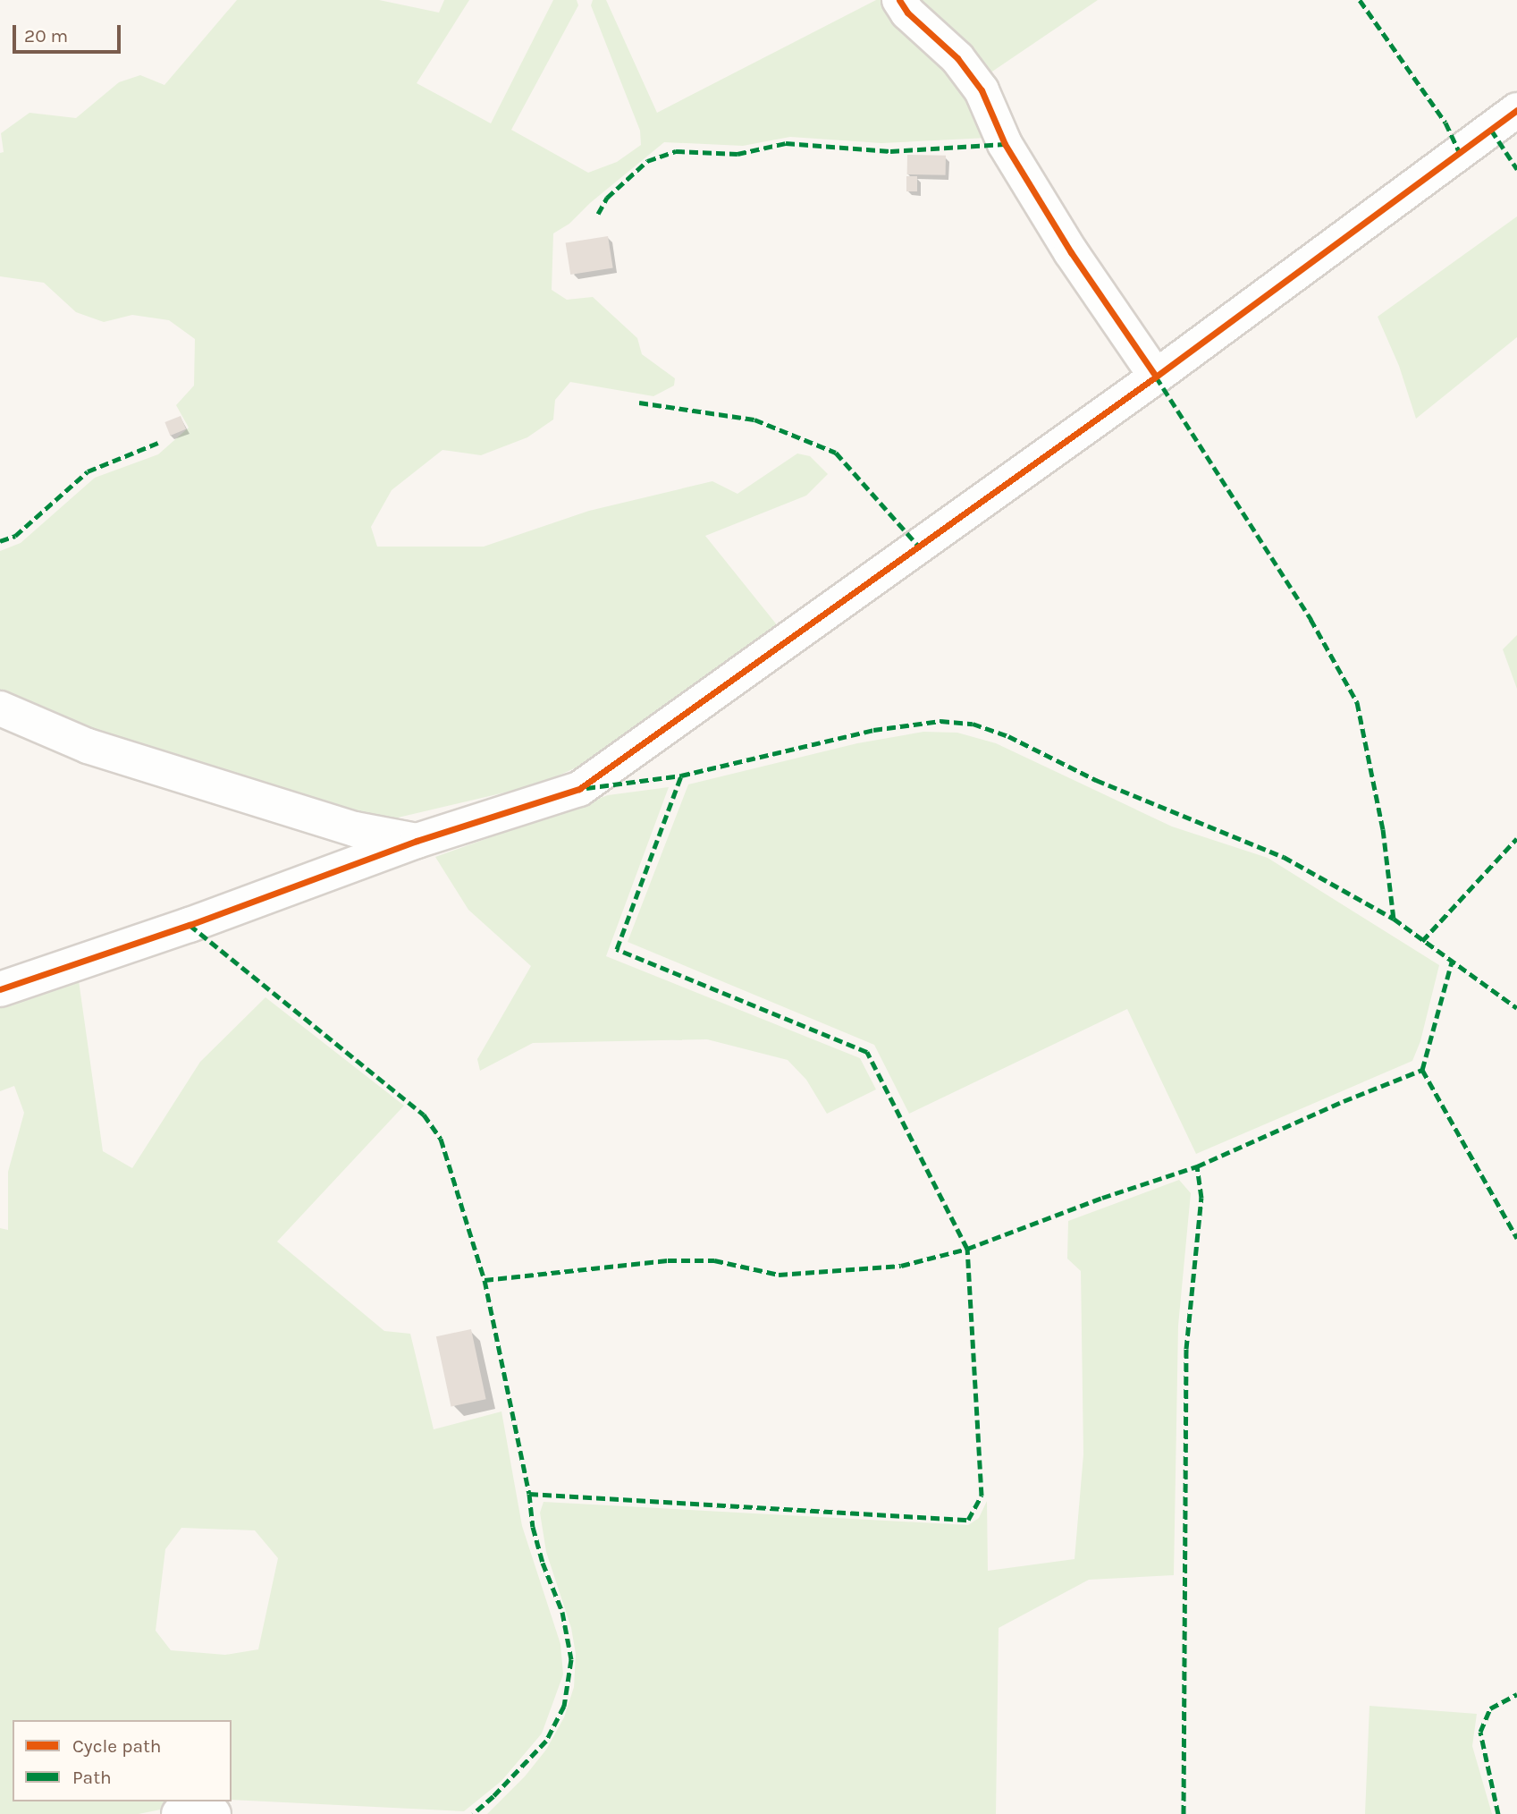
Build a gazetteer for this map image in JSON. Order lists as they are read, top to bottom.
{
  "legend": ["Cycle path", "Path"],
  "scale_bar": "20 m"
}
